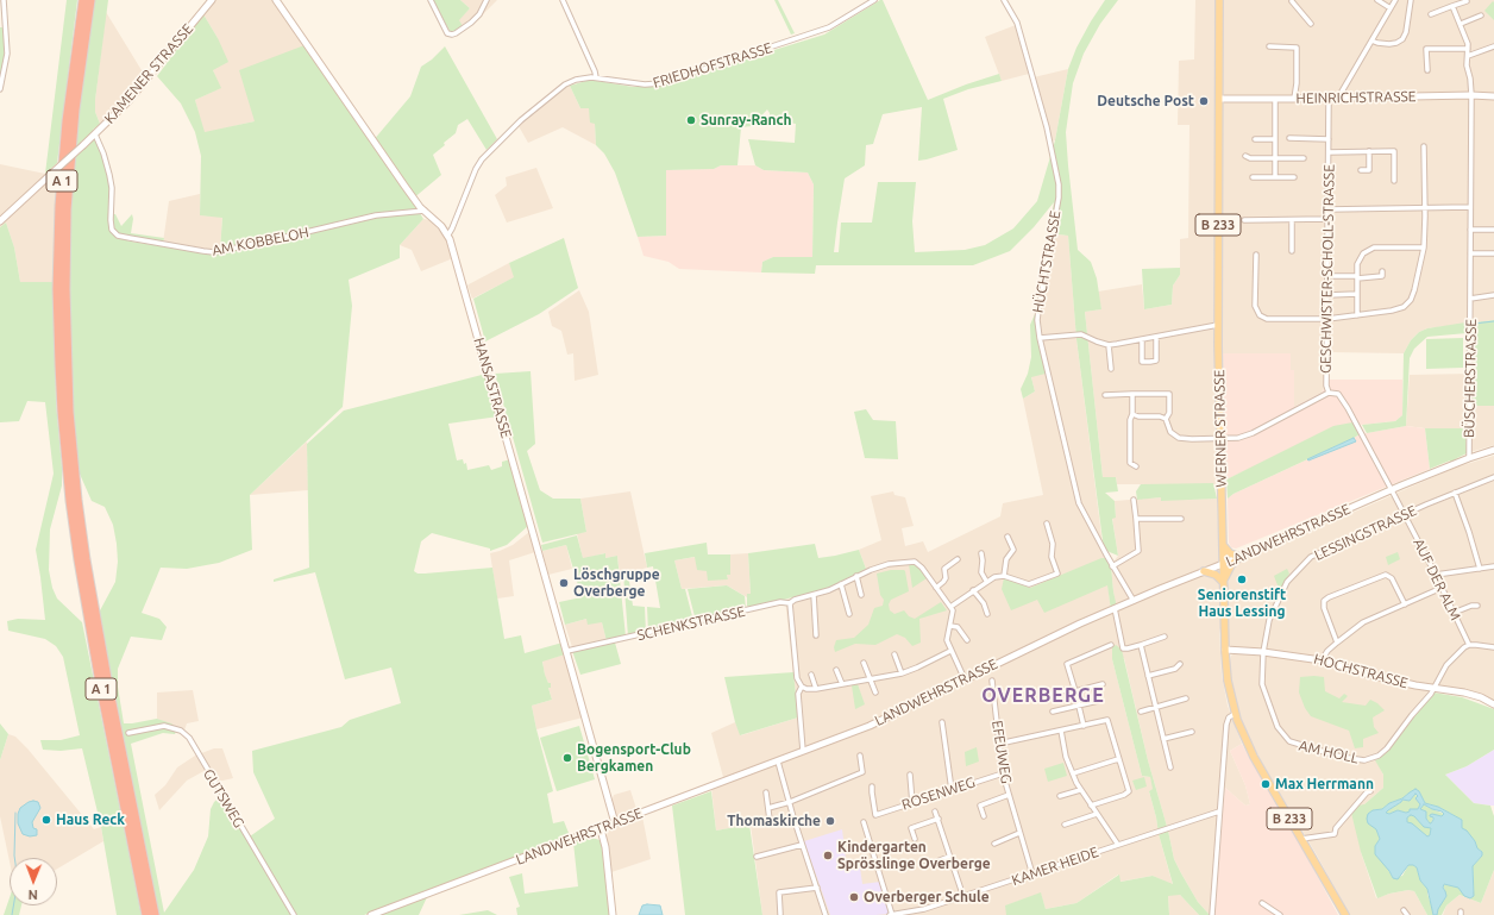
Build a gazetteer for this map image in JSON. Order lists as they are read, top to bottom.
{
  "streets": {
    "highway": ["A 1"],
    "main road": ["B 233", "WERNER STRASSE"],
    "street": [
      "FRIEDHOFSTRASSE",
      "KAMENER STRASSE",
      "HEINRICHSTRASSE",
      "AM KOBBELOH",
      "HÜCHTSTRASSE",
      "GESCHWISTER-SCHOLL-STRASSE",
      "BÜSCHERSTRASSE",
      "HANSASTRASSE",
      "LESSINGSTRASSE",
      "LANDWEHRSTRASSE",
      "AUF DER ALM",
      "SCHENKSTRASSE",
      "HOCHSTRASSE",
      "EFEUWEG",
      "AM HOLL",
      "ROSENWEG",
      "GUTSWEG",
      "KAMER HEIDE"
    ]
  },
  "crossings": [
    ["FRIEDHOFSTRASSE", "HANSASTRASSE"],
    ["KAMENER STRASSE", "AM KOBBELOH"],
    ["HEINRICHSTRASSE", "GESCHWISTER-SCHOLL-STRASSE"],
    ["HEINRICHSTRASSE", "BÜSCHERSTRASSE"],
    ["HEINRICHSTRASSE", "WERNER STRASSE"],
    ["AM KOBBELOH", "HANSASTRASSE"],
    ["HÜCHTSTRASSE", "LANDWEHRSTRASSE"],
    ["GESCHWISTER-SCHOLL-STRASSE", "LANDWEHRSTRASSE"],
    ["GESCHWISTER-SCHOLL-STRASSE", "AUF DER ALM"],
    ["BÜSCHERSTRASSE", "LANDWEHRSTRASSE"],
    ["HANSASTRASSE", "LANDWEHRSTRASSE"],
    ["HANSASTRASSE", "SCHENKSTRASSE"],
    ["WERNER STRASSE", "LANDWEHRSTRASSE"],
    ["WERNER STRASSE", "HOCHSTRASSE"],
    ["LESSINGSTRASSE", "AUF DER ALM"],
    ["LESSINGSTRASSE", "HOCHSTRASSE"],
    ["LESSINGSTRASSE", "AM HOLL"],
    ["LANDWEHRSTRASSE", "AUF DER ALM"],
    ["AUF DER ALM", "AM HOLL"],
    ["HOCHSTRASSE", "AM HOLL"],
    ["EFEUWEG", "ROSENWEG"],
    ["EFEUWEG", "KAMER HEIDE"]
  ],
  "districts": ["OVERBERGE"],
  "places": [
    "Deutsche Post",
    "Sunray-Ranch",
    "Seniorenstift Haus Lessing",
    "Löschgruppe Overberge",
    "Bogensport-Club Bergkamen",
    "Max Herrmann",
    "Haus Reck",
    "Thomaskirche",
    "Kindergarten Sprösslinge Overberge",
    "Overberger Schule"
  ],
  "north": "bottom"
}
